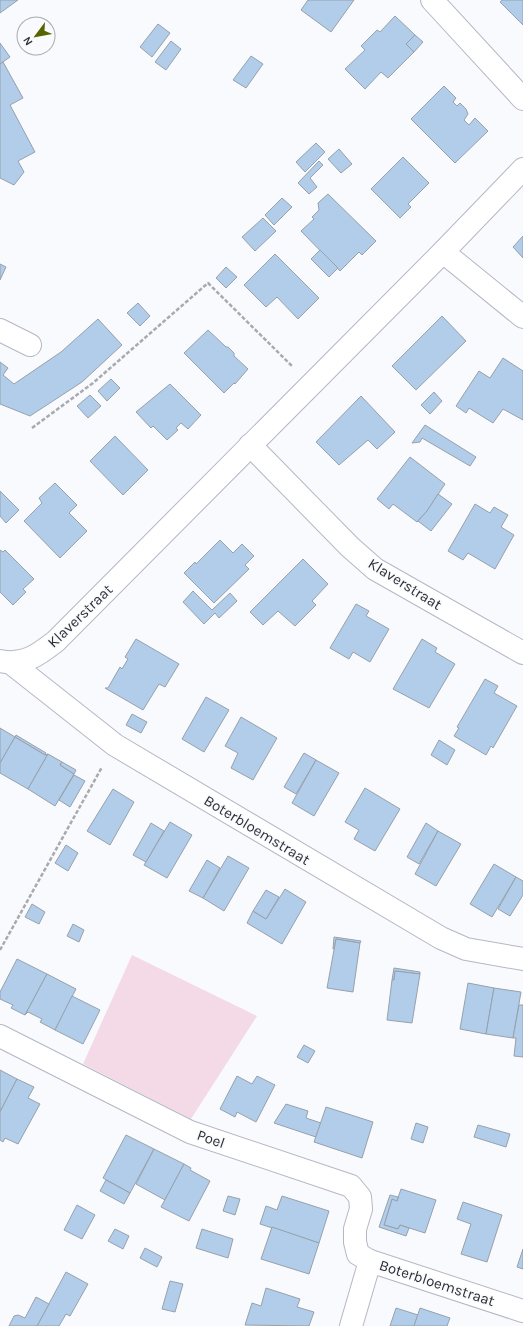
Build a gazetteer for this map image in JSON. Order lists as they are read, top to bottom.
{
  "streets": {
    "street": ["Klaverstraat", "Boterbloemstraat", "Poel"]
  },
  "crossings": [
    ["Klaverstraat", "Boterbloemstraat"],
    ["Boterbloemstraat", "Poel"]
  ],
  "north": "bottom left"
}
